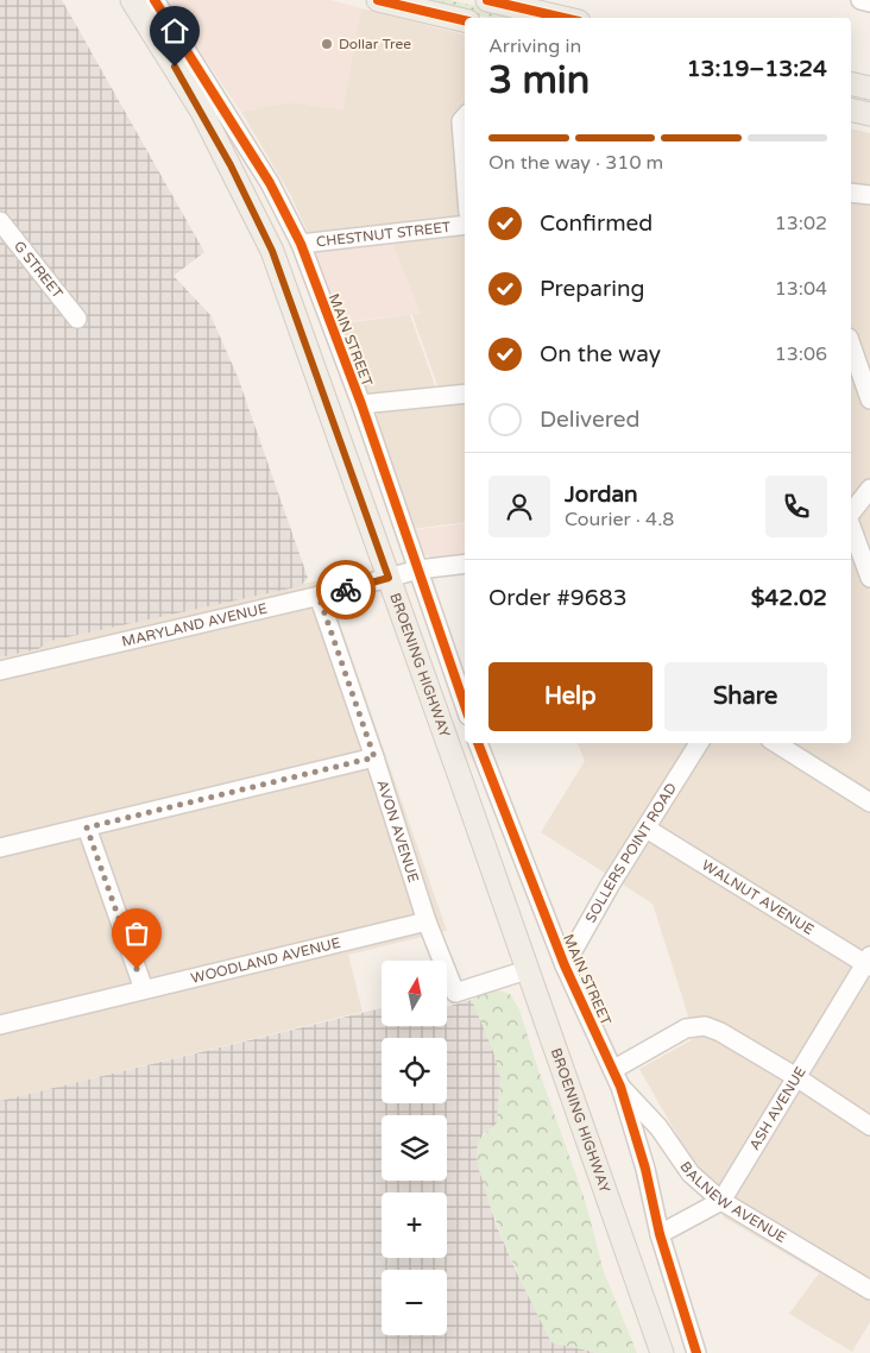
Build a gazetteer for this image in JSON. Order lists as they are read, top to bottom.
{
  "streets": {
    "main road": ["BROENING HIGHWAY"],
    "street": [
      "CHESTNUT STREET",
      "G STREET",
      "MAIN STREET",
      "MARYLAND AVENUE",
      "AVON AVENUE",
      "SOLLERS POINT ROAD",
      "WALNUT AVENUE",
      "WOODLAND AVENUE",
      "ASH AVENUE",
      "BALNEW AVENUE"
    ]
  },
  "crossings": [
    ["CHESTNUT STREET", "MAIN STREET"],
    ["MAIN STREET", "MARYLAND AVENUE"],
    ["MAIN STREET", "SOLLERS POINT ROAD"],
    ["MAIN STREET", "BALNEW AVENUE"],
    ["MARYLAND AVENUE", "BROENING HIGHWAY"],
    ["MARYLAND AVENUE", "AVON AVENUE"],
    ["BROENING HIGHWAY", "AVON AVENUE"],
    ["AVON AVENUE", "WOODLAND AVENUE"],
    ["SOLLERS POINT ROAD", "WALNUT AVENUE"],
    ["WALNUT AVENUE", "ASH AVENUE"],
    ["ASH AVENUE", "BALNEW AVENUE"]
  ],
  "places": ["Dollar Tree"],
  "north": "top",
  "page": {
    "heading": ["3 min", "Arriving in", "13:19–13:24"],
    "panel": [
      "Jordan",
      "Courier · 4.8",
      "Order #9683",
      "$42.02"
    ],
    "bar": "On the way · 310 m",
    "list": [
      ["Confirmed", "13:02"],
      ["Preparing", "13:04"],
      ["On the way", "13:06"],
      "Delivered"
    ],
    "buttons": ["Help", "Share"],
    "map_buttons": ["+", "−"]
  }
}
